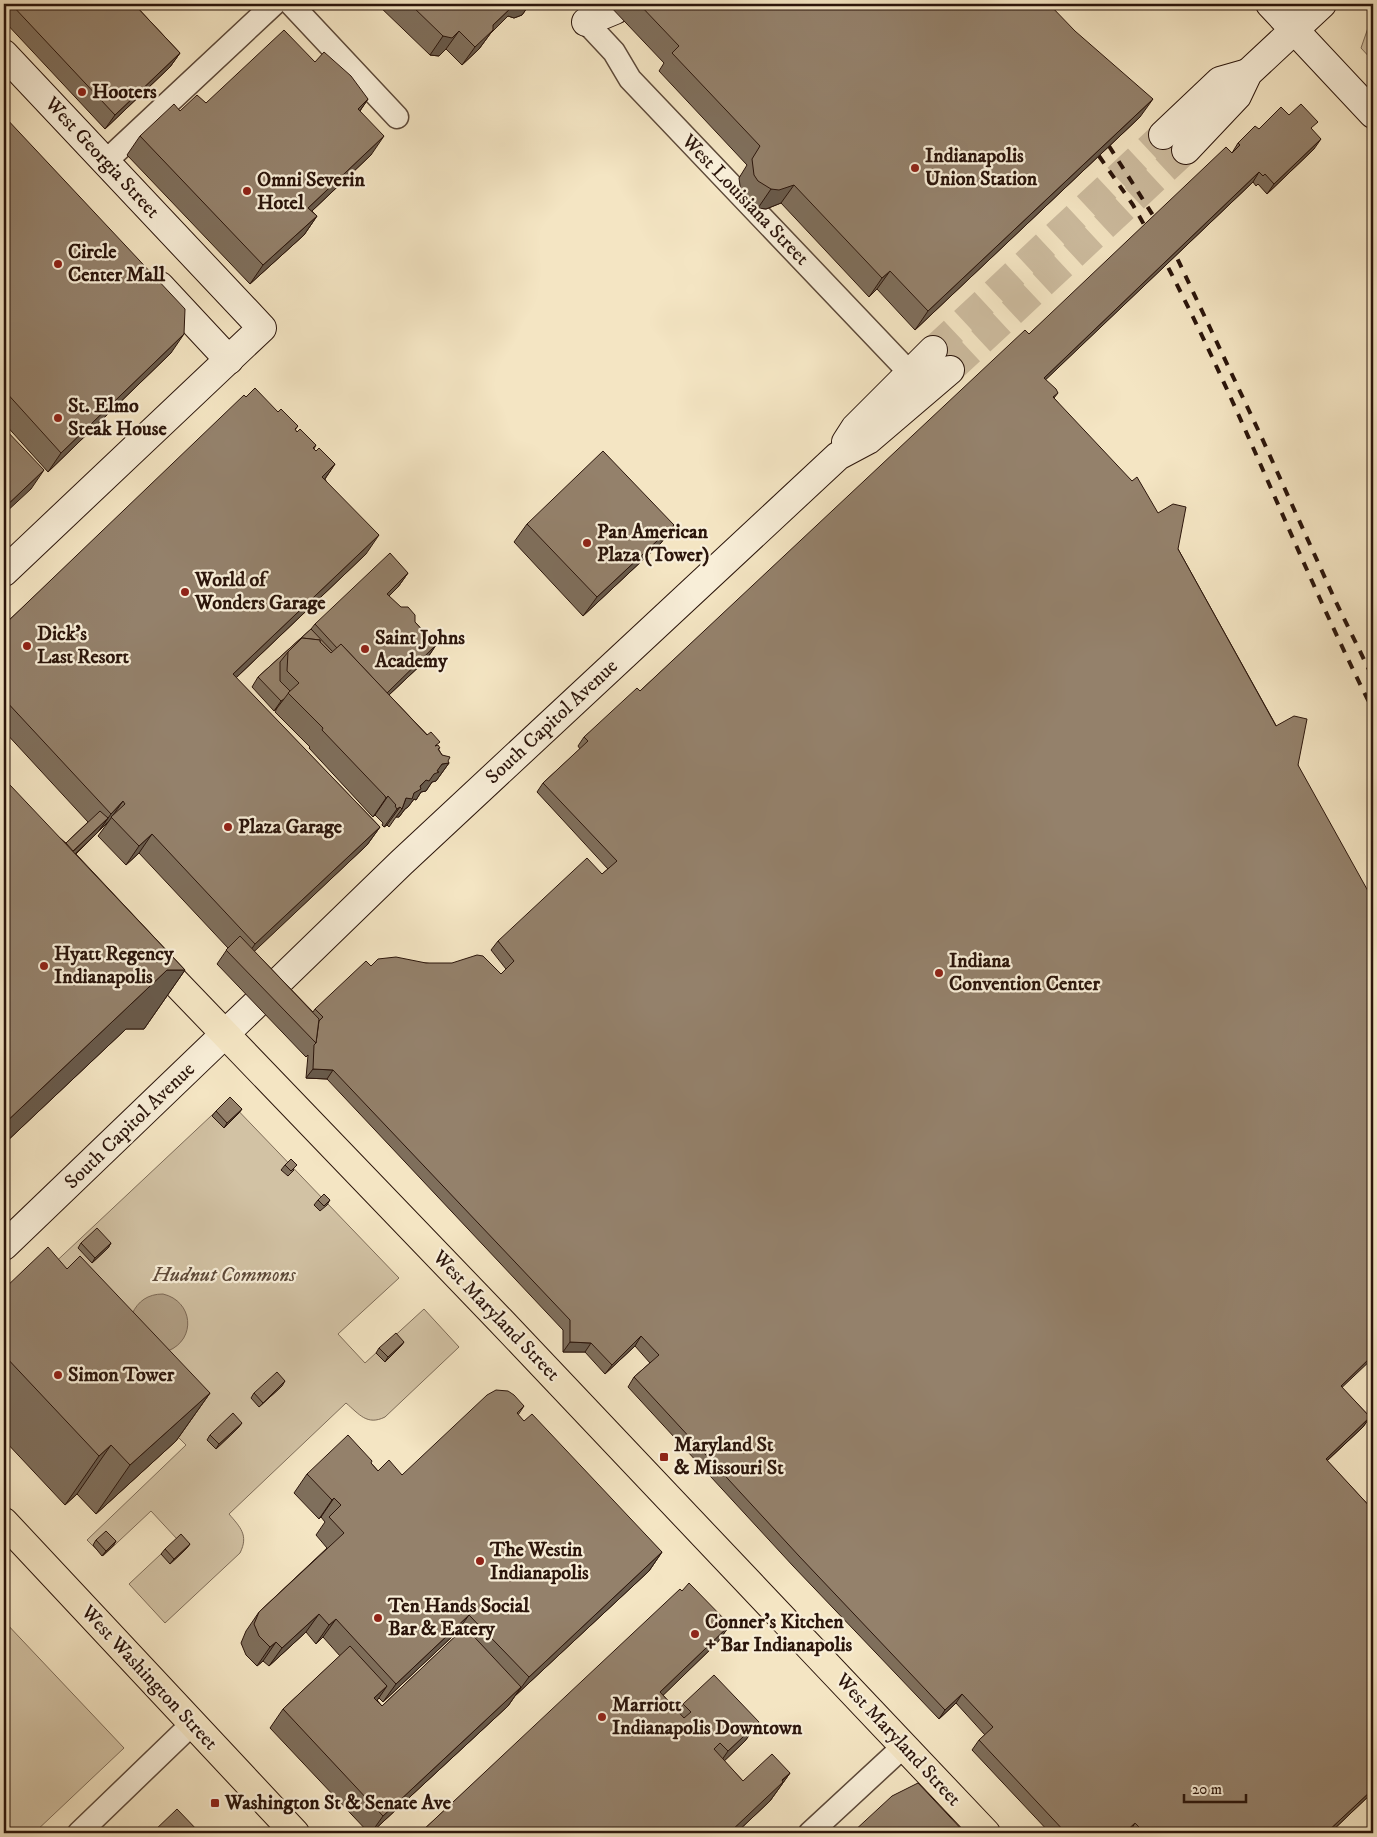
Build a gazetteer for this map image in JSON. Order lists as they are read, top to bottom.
{
  "streets": {
    "main road": [
      "West Georgia Street",
      "South Capitol Avenue",
      "West Maryland Street",
      "West Washington Street"
    ],
    "street": ["West Louisiana Street"]
  },
  "crossings": [
    ["West Louisiana Street", "South Capitol Avenue"],
    ["South Capitol Avenue", "West Maryland Street"]
  ],
  "parks": ["Hudnut Commons"],
  "places": {
    "other": [
      "Hooters",
      "Indianapolis Union Station",
      "Omni Severin Hotel",
      "Circle Center Mall",
      "St. Elmo Steak House",
      "Pan American Plaza (Tower)",
      "World of Wonders Garage",
      "Dick's Last Resort",
      "Saint Johns Academy",
      "Plaza Garage",
      "Hyatt Regency Indianapolis",
      "Indiana Convention Center",
      "Simon Tower",
      "The Westin Indianapolis",
      "Ten Hands Social Bar & Eatery",
      "Conner's Kitchen + Bar Indianapolis",
      "Marriott Indianapolis Downtown"
    ],
    "transit": ["Maryland St & Missouri St", "Washington St & Senate Ave"]
  },
  "scale_bar": "20 m"
}
